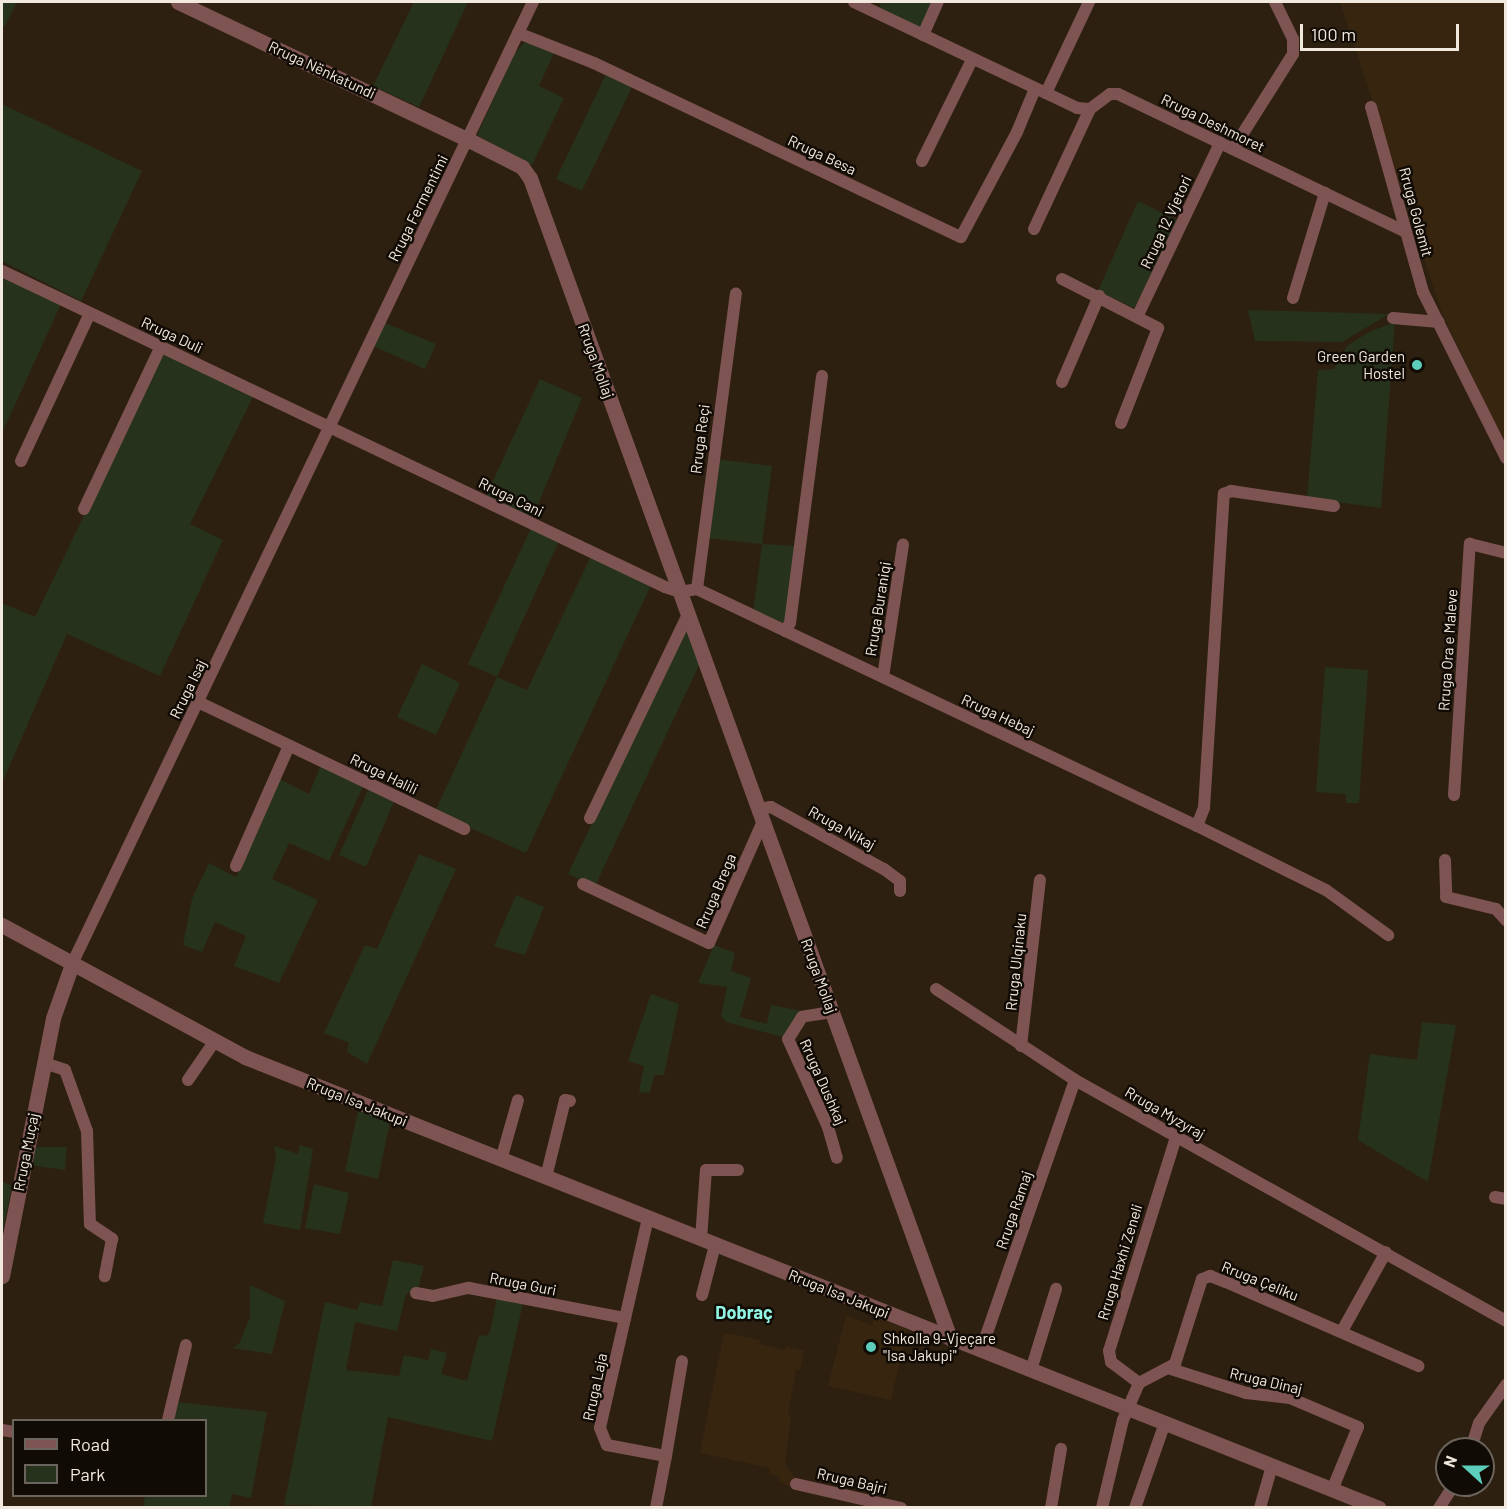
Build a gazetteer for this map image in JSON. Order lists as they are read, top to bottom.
{
  "streets": {
    "street": [
      "Rruga Nënkatundi",
      "Rruga Deshmoret",
      "Rruga Besa",
      "Rruga Fermentimi",
      "Rruga Golemit",
      "Rruga 12 Vjetori",
      "Rruga Duli",
      "Rruga Mollaj",
      "Rruga Reçi",
      "Rruga Cani",
      "Rruga Buraniqi",
      "Rruga Ora e Maleve",
      "Rruga Isaj",
      "Rruga Hebaj",
      "Rruga Halili",
      "Rruga Nikaj",
      "Rruga Brega",
      "Rruga Ulqinaku",
      "Rruga Dushkaj",
      "Rruga Isa Jakupi",
      "Rruga Myzyraj",
      "Rruga Muçaj",
      "Rruga Ramaj",
      "Rruga Haxhi Zeneli",
      "Rruga Çeliku",
      "Rruga Guri",
      "Rruga Dinaj",
      "Rruga Laja",
      "Rruga Bajri"
    ]
  },
  "crossings": [
    ["Rruga Nënkatundi", "Rruga Fermentimi"],
    ["Rruga Nënkatundi", "Rruga Mollaj"],
    ["Rruga Deshmoret", "Rruga Golemit"],
    ["Rruga Deshmoret", "Rruga 12 Vjetori"],
    ["Rruga Besa", "Rruga Fermentimi"],
    ["Rruga Fermentimi", "Rruga Duli"],
    ["Rruga Fermentimi", "Rruga Mollaj"],
    ["Rruga Fermentimi", "Rruga Cani"],
    ["Rruga Fermentimi", "Rruga Isaj"],
    ["Rruga Duli", "Rruga Cani"],
    ["Rruga Duli", "Rruga Isaj"],
    ["Rruga Mollaj", "Rruga Cani"],
    ["Rruga Mollaj", "Rruga Nikaj"],
    ["Rruga Mollaj", "Rruga Brega"],
    ["Rruga Mollaj", "Rruga Dushkaj"],
    ["Rruga Mollaj", "Rruga Isa Jakupi"],
    ["Rruga Reçi", "Rruga Hebaj"],
    ["Rruga Cani", "Rruga Isaj"],
    ["Rruga Buraniqi", "Rruga Hebaj"],
    ["Rruga Isaj", "Rruga Halili"],
    ["Rruga Isaj", "Rruga Isa Jakupi"],
    ["Rruga Isaj", "Rruga Muçaj"],
    ["Rruga Nikaj", "Rruga Brega"],
    ["Rruga Ulqinaku", "Rruga Myzyraj"],
    ["Rruga Isa Jakupi", "Rruga Muçaj"],
    ["Rruga Isa Jakupi", "Rruga Ramaj"],
    ["Rruga Isa Jakupi", "Rruga Dinaj"],
    ["Rruga Isa Jakupi", "Rruga Laja"],
    ["Rruga Myzyraj", "Rruga Ramaj"],
    ["Rruga Myzyraj", "Rruga Haxhi Zeneli"],
    ["Rruga Çeliku", "Rruga Dinaj"],
    ["Rruga Guri", "Rruga Laja"]
  ],
  "districts": ["Dobraç"],
  "places": ["Green Garden Hostel", "Shkolla 9-Vjeçare \"Isa Jakupi\""],
  "legend": ["Road", "Park"],
  "scale_bar": "100 m",
  "north": "left"
}
